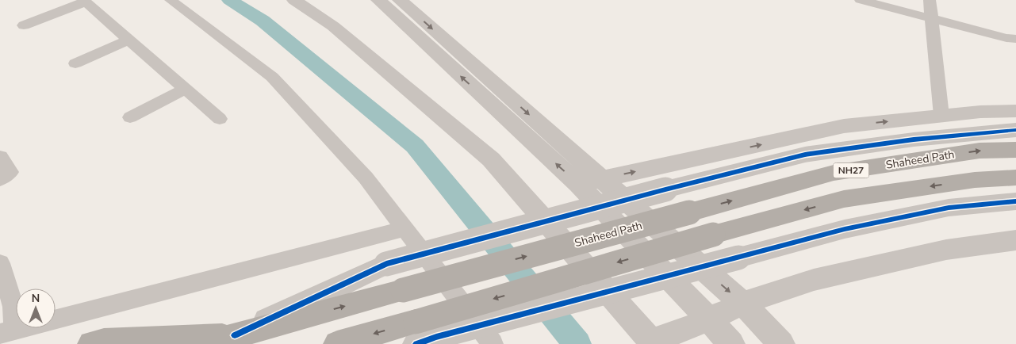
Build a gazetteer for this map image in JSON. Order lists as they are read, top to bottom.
{
  "streets": {
    "highway": ["Shaheed Path", "NH27"]
  },
  "north": "top"
}
